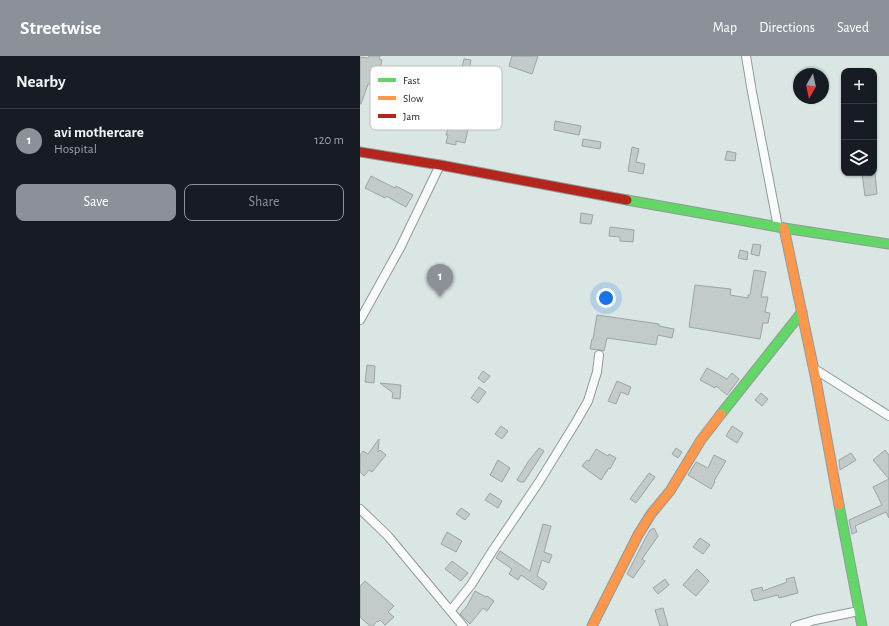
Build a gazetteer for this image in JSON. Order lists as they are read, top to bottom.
{
  "legend": ["Fast", "Slow", "Jam"],
  "north": "bottom",
  "page": {
    "header": "Streetwise",
    "nav": ["Map", "Directions", "Saved"],
    "heading": "Nearby",
    "map_buttons": ["+", "−"],
    "list": [
      {
        "mark": "1",
        "name": "avi mothercare",
        "note": "Hospital",
        "value": "120 m"
      }
    ],
    "buttons": ["Save", "Share"],
    "pins": "1"
  }
}
